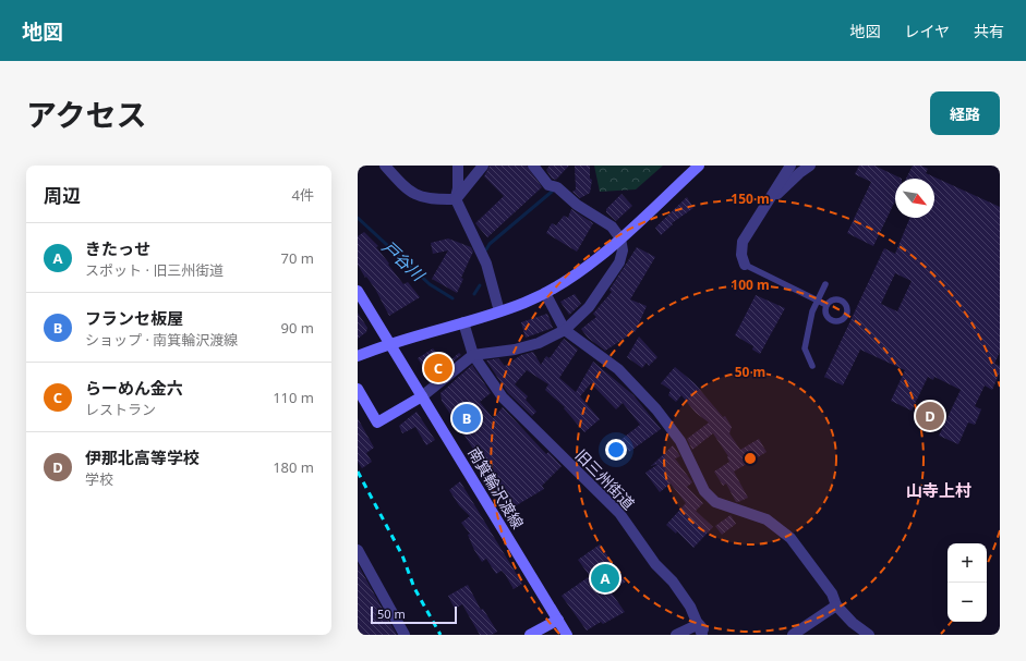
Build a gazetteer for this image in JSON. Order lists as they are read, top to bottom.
{
  "streets": {
    "street": ["旧三州街道", "南箕輪沢渡線"]
  },
  "districts": ["山寺上村"],
  "water": ["戸谷川"],
  "scale_bar": "50 m",
  "north": "bottom right",
  "page": {
    "header": "地図",
    "nav": ["地図", "レイヤ", "共有"],
    "title": "アクセス",
    "buttons": "経路",
    "heading": ["周辺", "4件"],
    "list": [
      {
        "mark": "A",
        "name": "きたっせ",
        "note": "スポット · 旧三州街道",
        "value": "70 m"
      },
      {
        "mark": "B",
        "name": "フランセ板屋",
        "note": "ショップ · 南箕輪沢渡線",
        "value": "90 m"
      },
      {
        "mark": "C",
        "name": "らーめん金六",
        "note": "レストラン",
        "value": "110 m"
      },
      {
        "mark": "D",
        "name": "伊那北高等学校",
        "note": "学校",
        "value": "180 m"
      }
    ],
    "pins": [
      "C",
      "D",
      "B",
      "A"
    ],
    "map_buttons": ["+", "−"],
    "scale": "50 m"
  },
  "rings": ["150 m", "100 m", "50 m"]
}
